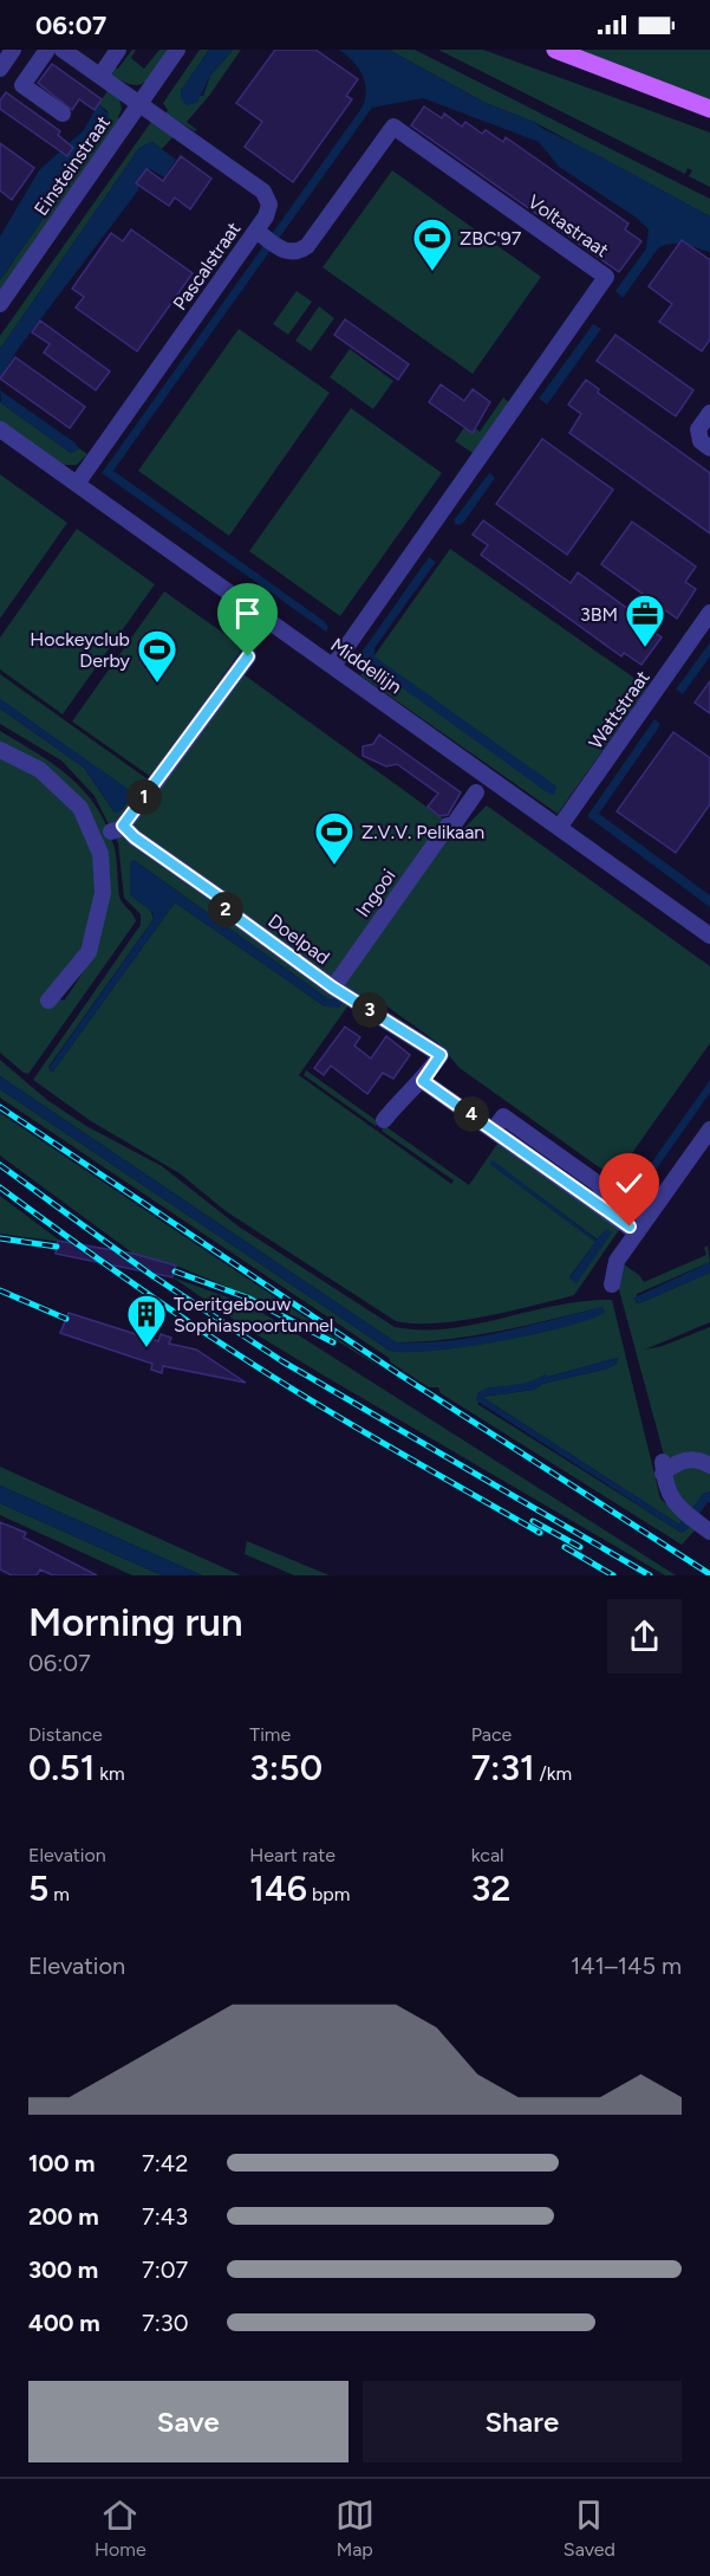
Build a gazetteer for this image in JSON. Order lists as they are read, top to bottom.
{
  "streets": {
    "street": [
      "Einsteinstraat",
      "Voltastraat",
      "Pascalstraat",
      "Middellijn",
      "Wattstraat",
      "Ingooi",
      "Doelpad"
    ]
  },
  "crossings": [
    ["Einsteinstraat", "Pascalstraat"],
    ["Voltastraat", "Pascalstraat"],
    ["Voltastraat", "Middellijn"],
    ["Pascalstraat", "Middellijn"],
    ["Middellijn", "Wattstraat"],
    ["Ingooi", "Doelpad"]
  ],
  "places": {
    "sports": ["ZBC'97", "Hockeyclub Derby", "Z.V.V. Pelikaan"],
    "office": ["3BM"],
    "building": ["Toeritgebouw Sophiaspoortunnel"]
  },
  "page": {
    "status": "06:07",
    "pins": [
      "1",
      "2",
      "3",
      "4"
    ],
    "heading": ["Morning run", "06:07"],
    "stats": [
      ["Distance", "0.51 km"],
      ["Time", "3:50"],
      ["Pace", "7:31 /km"],
      ["Elevation", "5 m"],
      ["Heart rate", "146 bpm"],
      ["kcal", "32"]
    ],
    "chart": ["Elevation", "141–145 m"],
    "list": [
      {
        "name": "100 m",
        "note": "7:42"
      },
      {
        "name": "200 m",
        "note": "7:43"
      },
      {
        "name": "300 m",
        "note": "7:07"
      },
      {
        "name": "400 m",
        "note": "7:30"
      }
    ],
    "buttons": ["Save", "Share"],
    "tabs": ["Home", "Map", "Saved"]
  }
}
